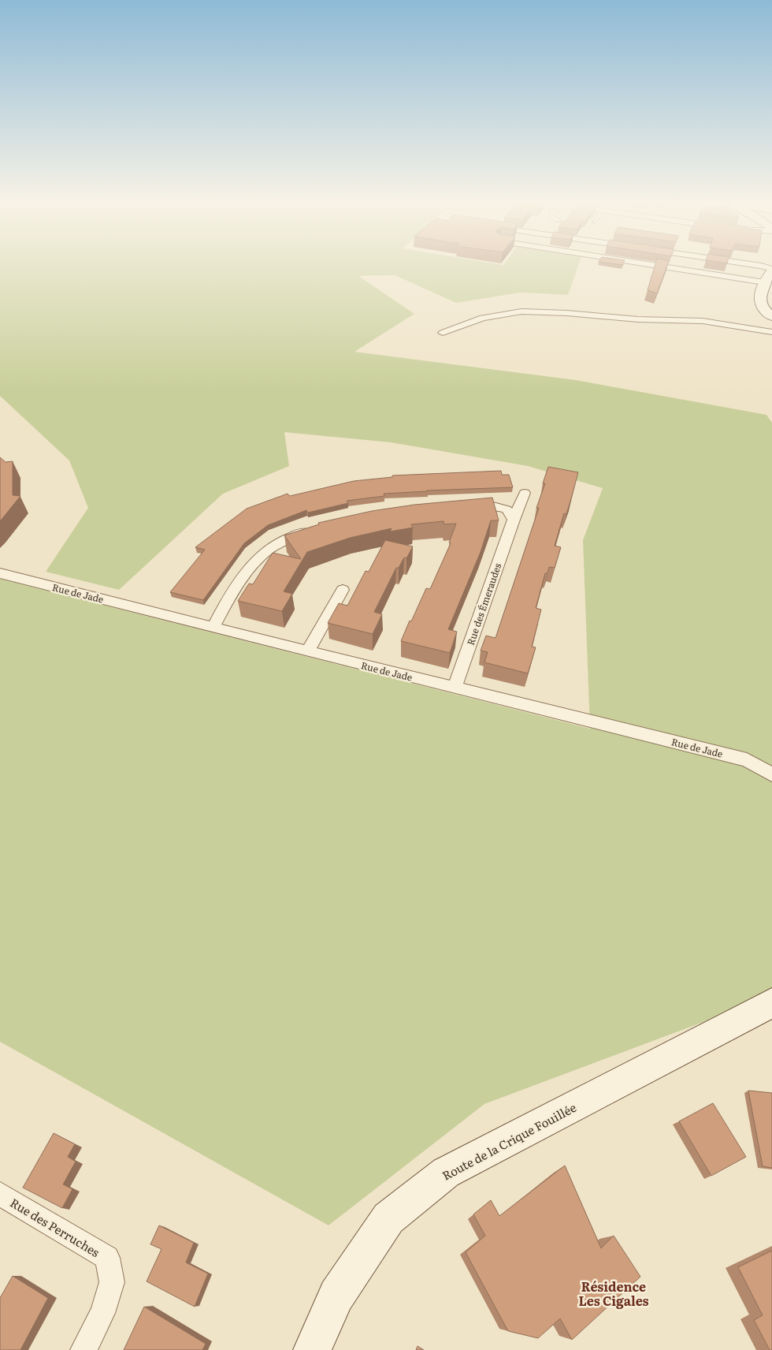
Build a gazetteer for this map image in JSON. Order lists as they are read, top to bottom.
{
  "streets": {
    "street": [
      "Rue de Jade",
      "Rue des Émeraudes",
      "Route de la Crique Fouillée",
      "Rue des Perruches"
    ]
  },
  "crossings": [
    ["Rue de Jade", "Rue des Émeraudes"]
  ],
  "districts": ["Résidence Les Cigales"]
}
